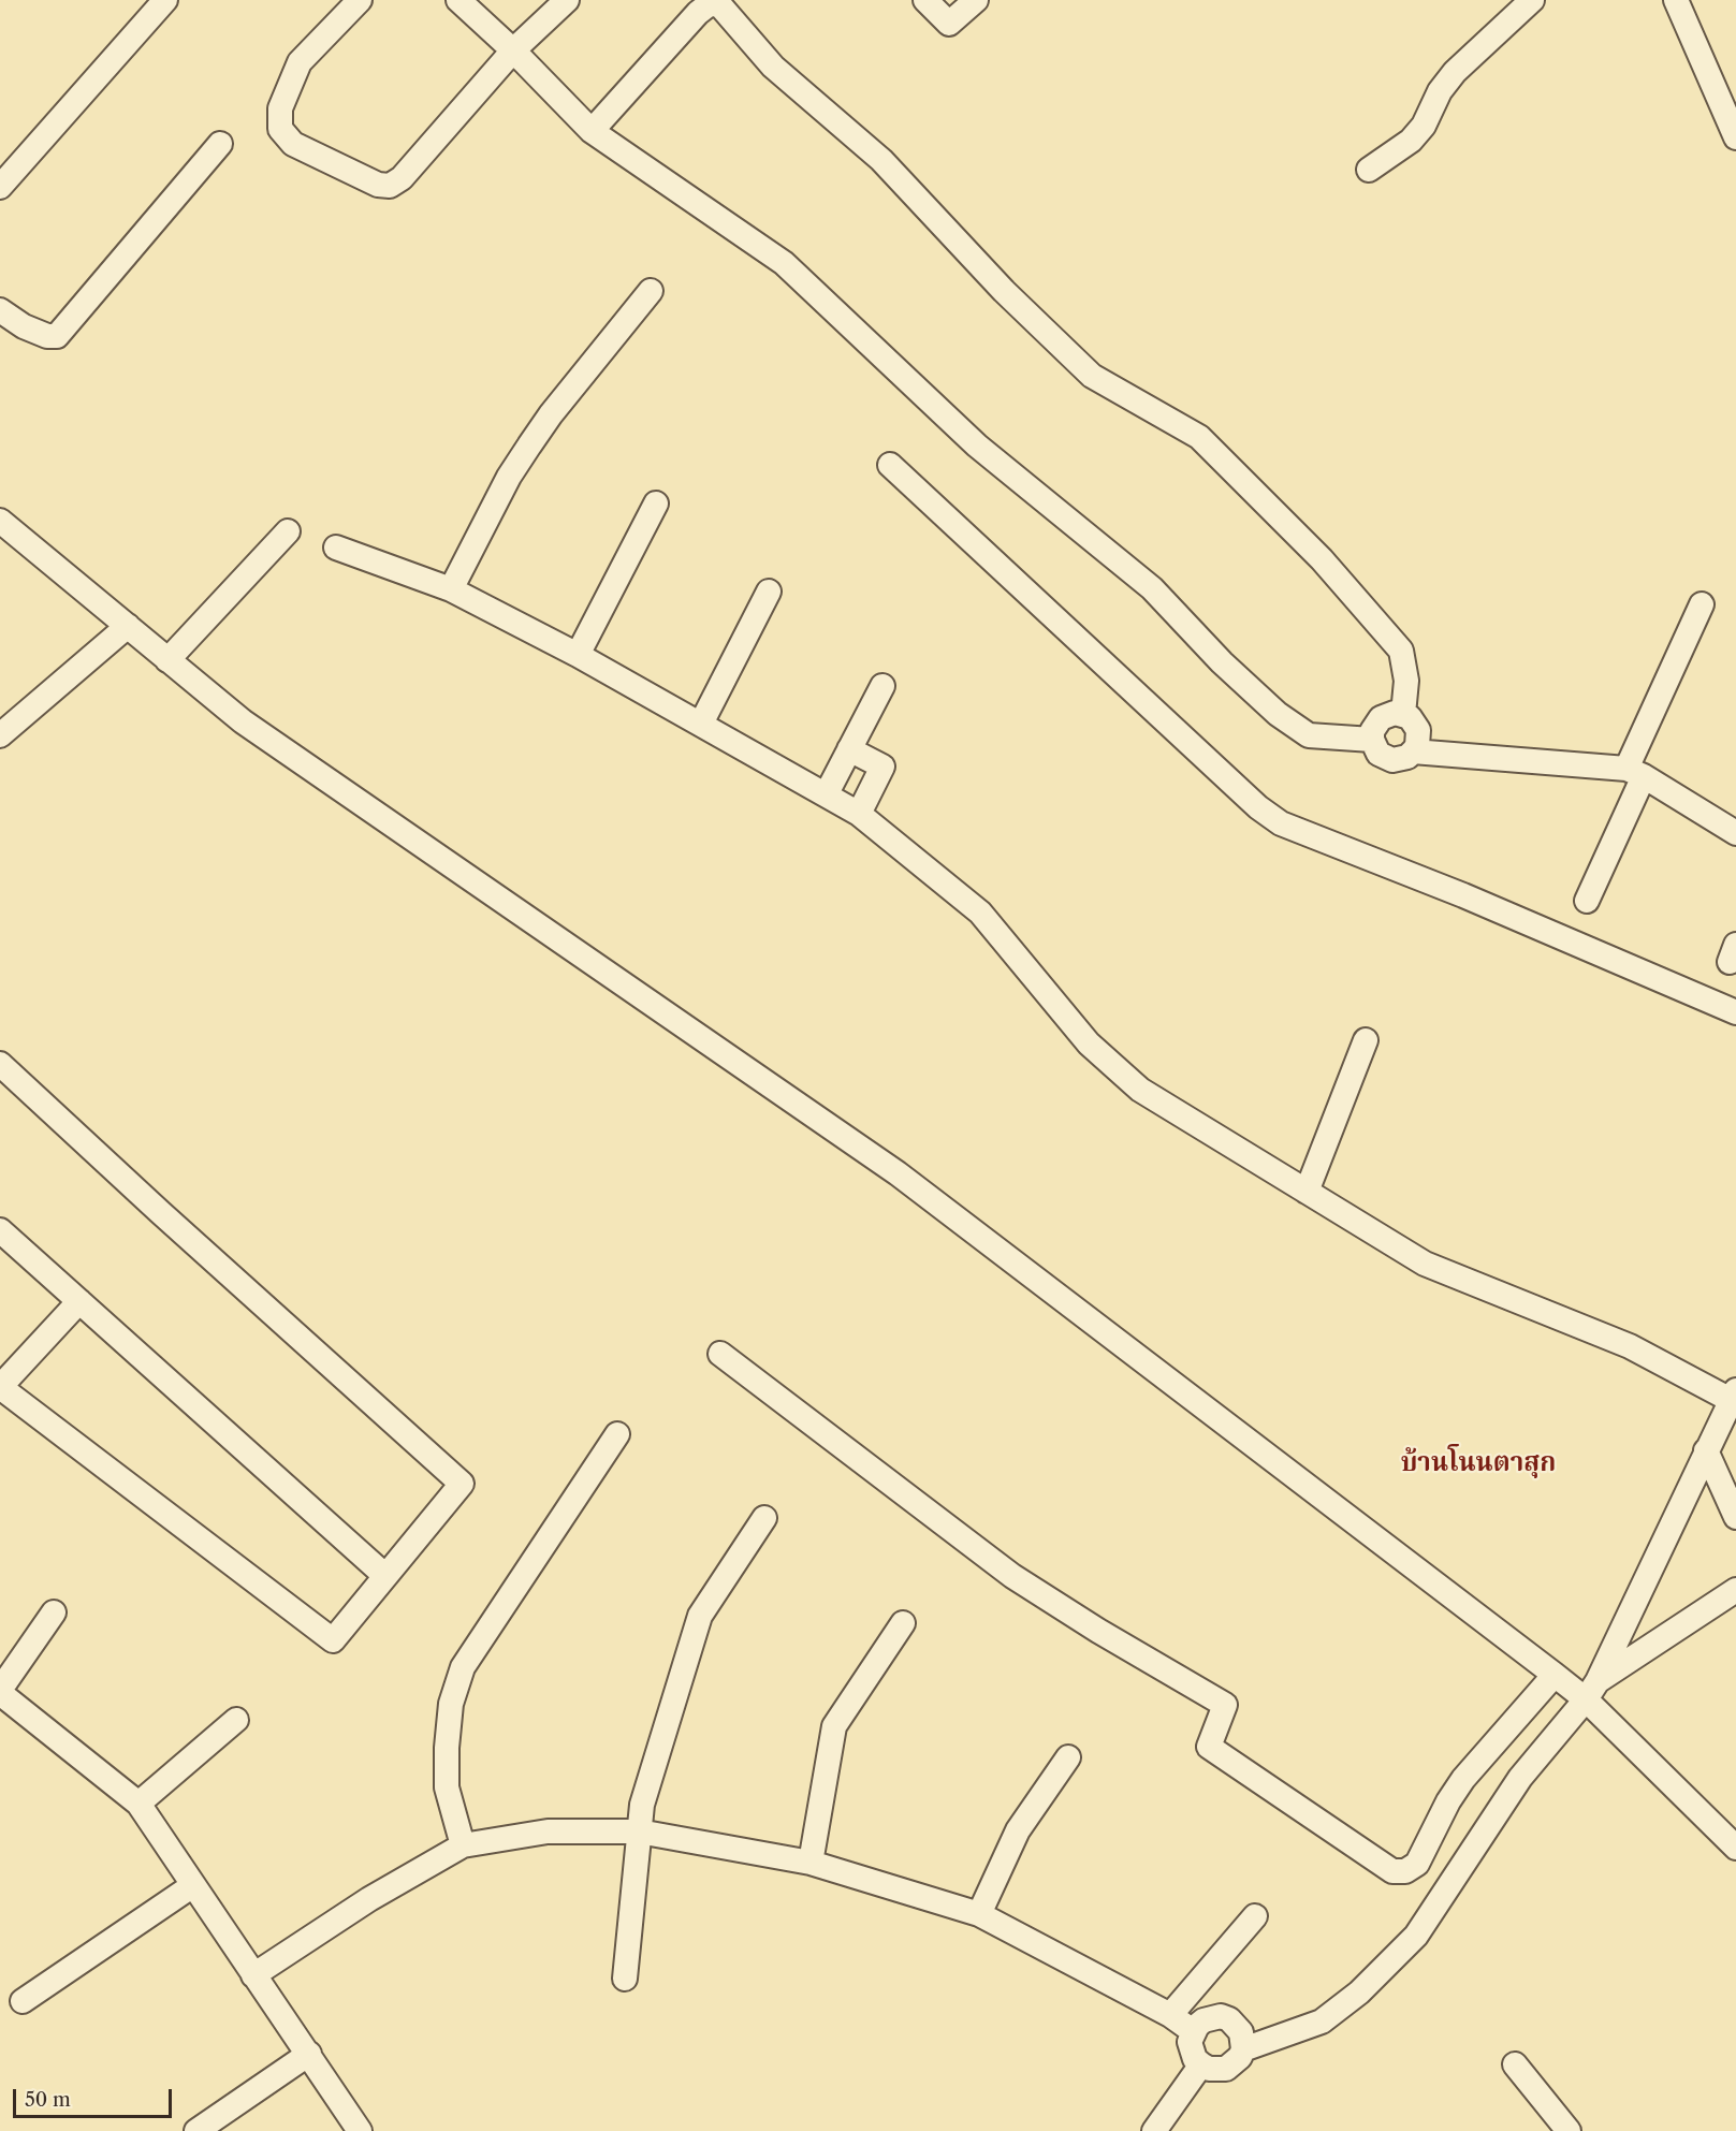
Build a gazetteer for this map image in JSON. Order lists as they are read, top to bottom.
{
  "districts": ["บ้านโนนตาสุก"],
  "scale_bar": "50 m"
}
